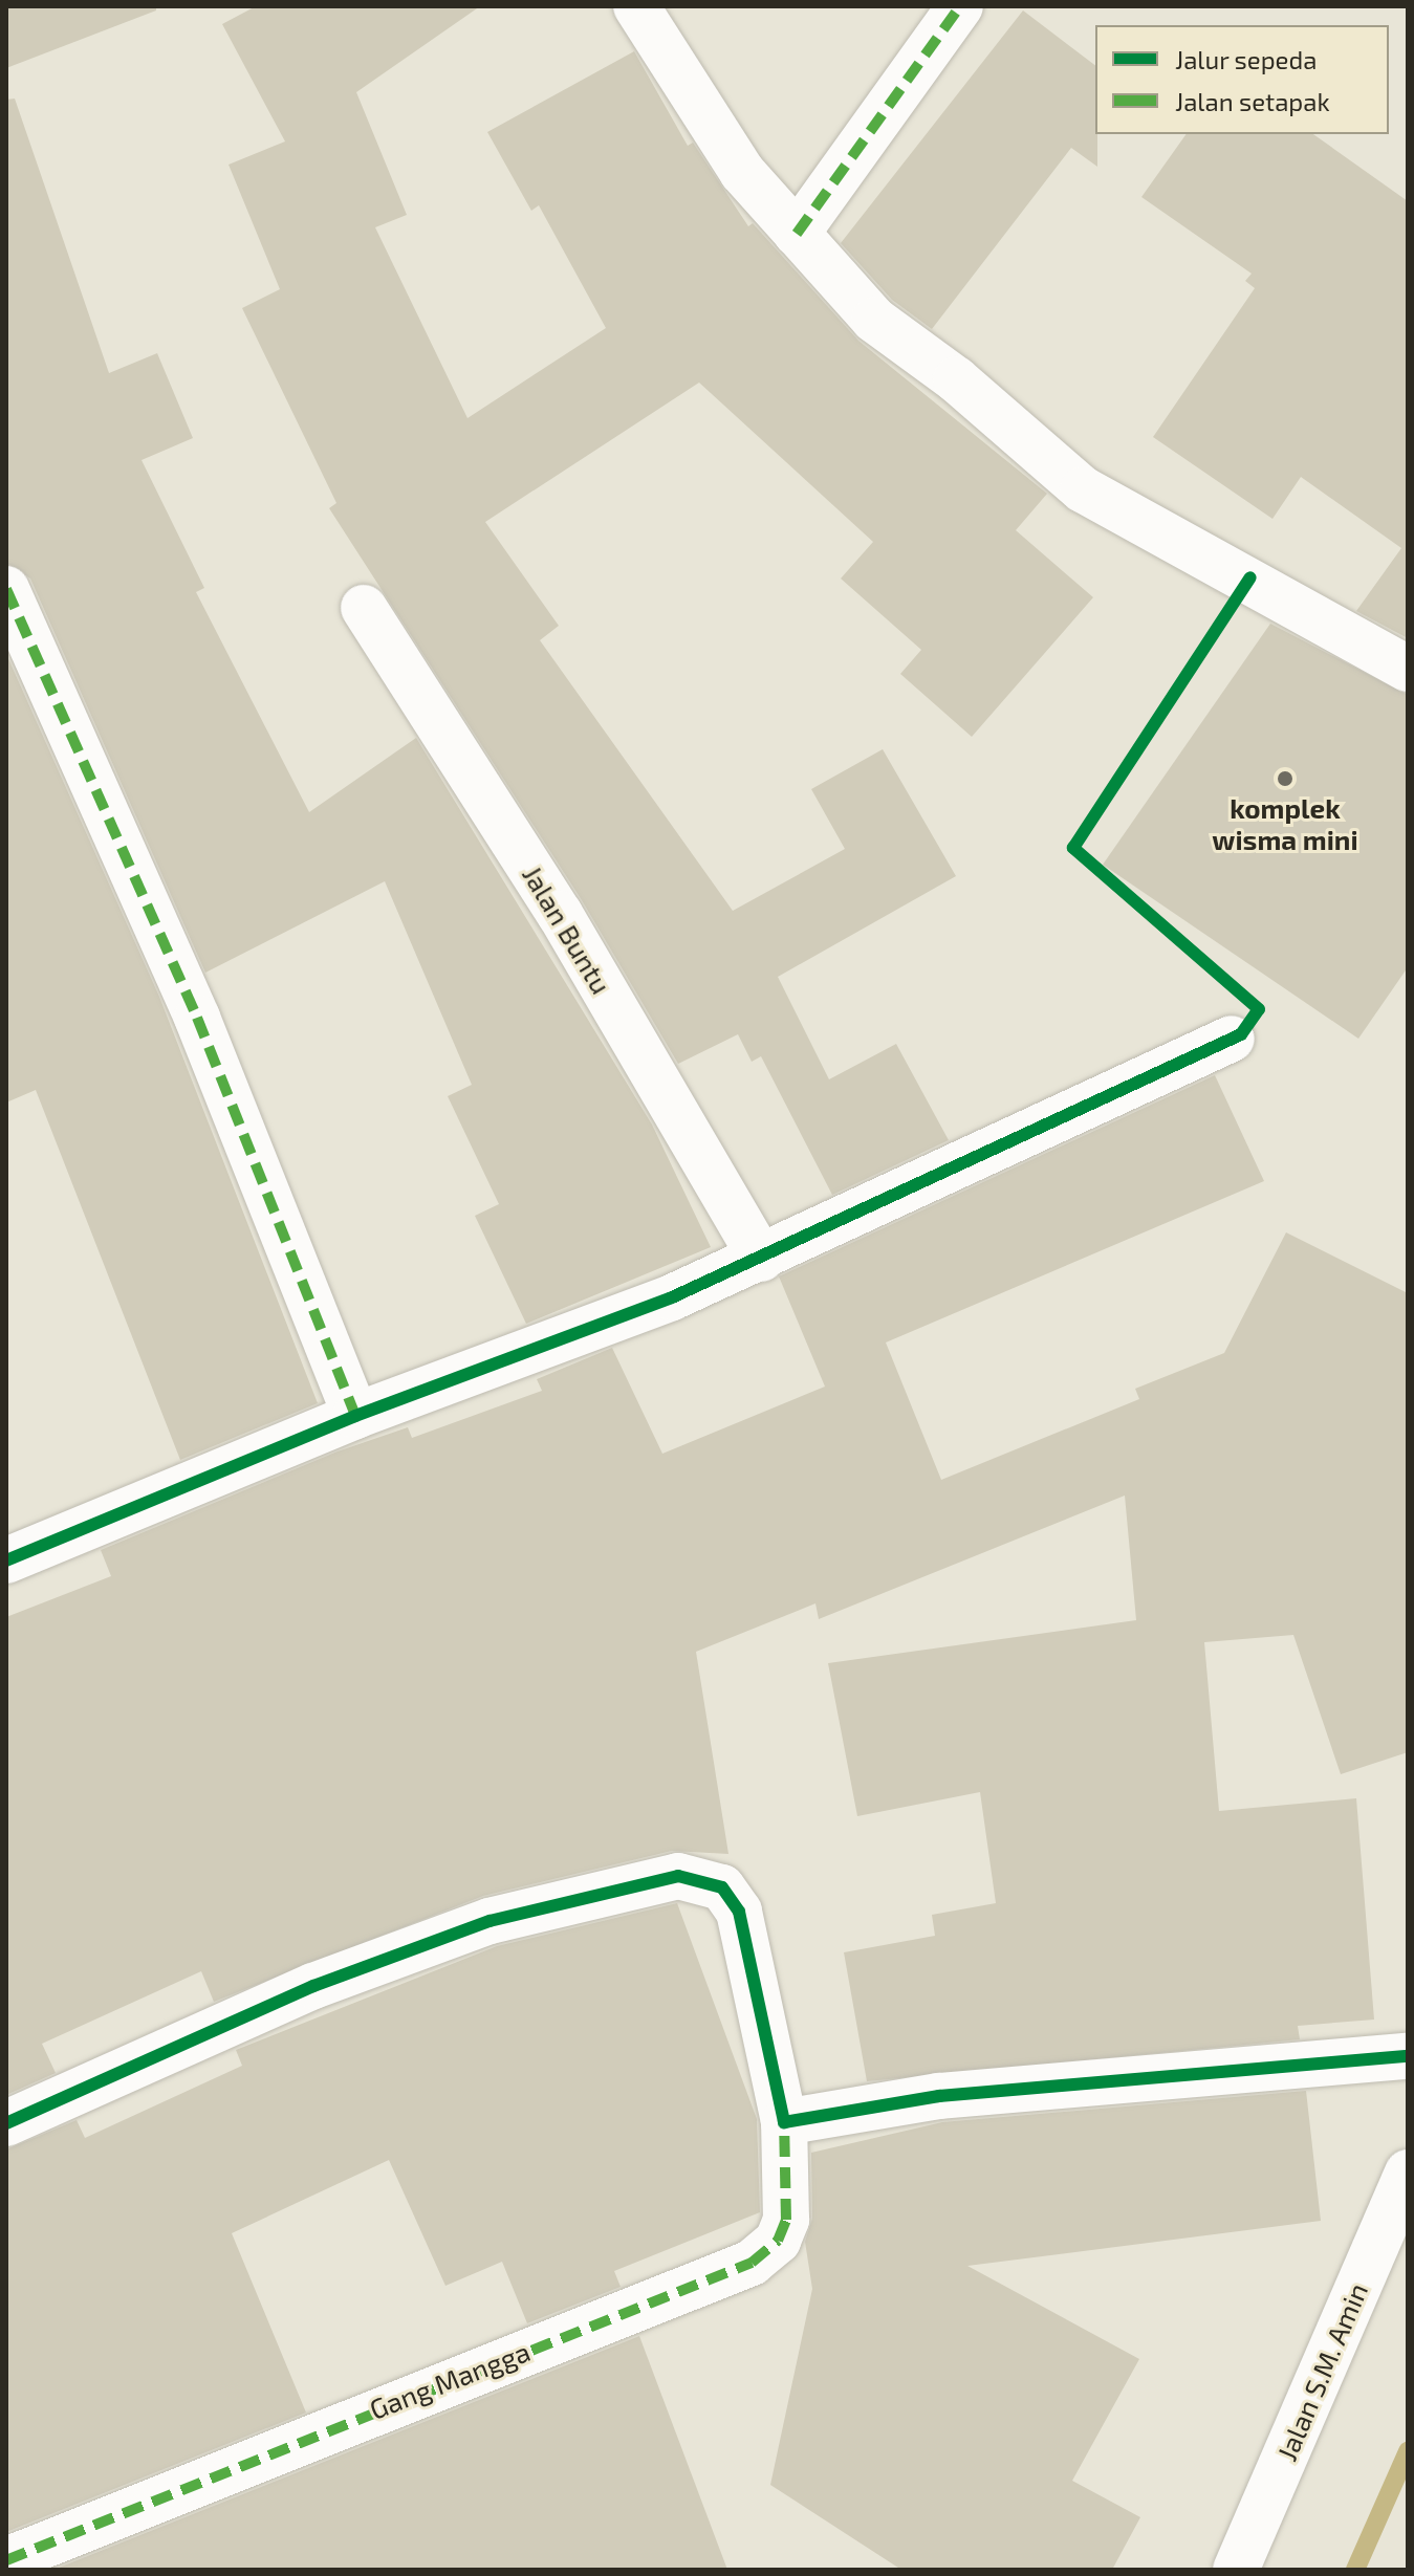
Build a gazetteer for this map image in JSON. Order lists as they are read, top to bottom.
{
  "streets": {
    "street": ["Jalan Buntu", "Jalan S.M. Amin", "Gang Mangga"]
  },
  "places": ["komplek wisma mini"],
  "legend": ["Jalur sepeda", "Jalan setapak"]
}
